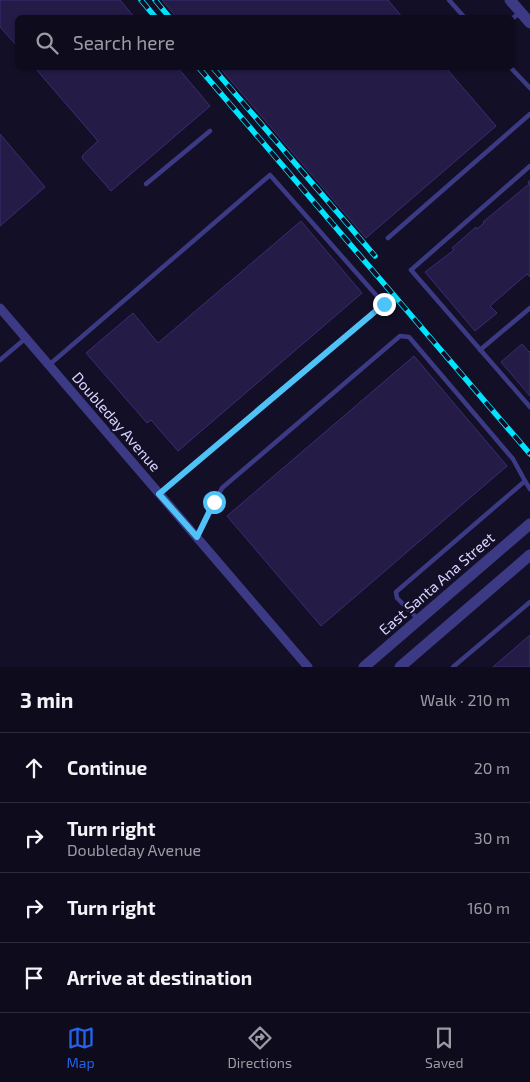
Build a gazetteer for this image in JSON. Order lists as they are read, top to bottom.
{
  "streets": {
    "street": ["Doubleday Avenue", "East Santa Ana Street"]
  },
  "page": {
    "search": "Search here",
    "heading": ["3 min", "Walk · 210 m"],
    "list": [
      ["Continue", "20 m"],
      ["Turn right", "Doubleday Avenue", "30 m"],
      ["Turn right", "160 m"],
      "Arrive at destination"
    ],
    "nav": ["Map", "Directions", "Saved"]
  }
}
